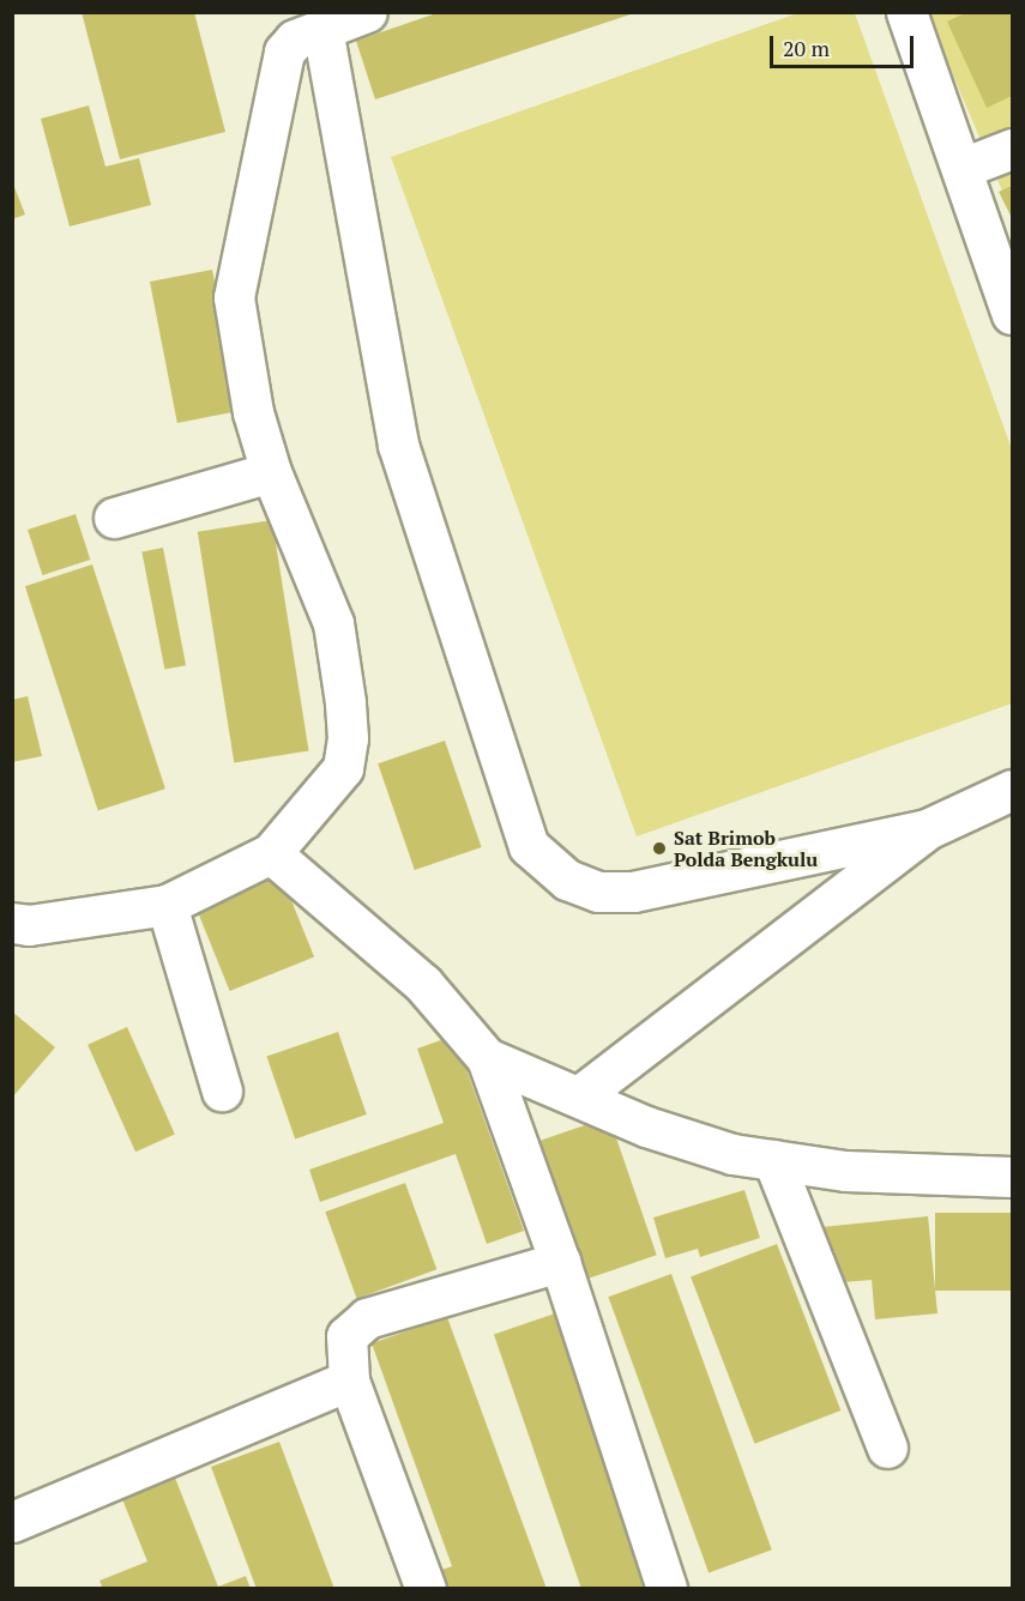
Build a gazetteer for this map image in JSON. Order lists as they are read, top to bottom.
{
  "places": ["Sat Brimob Polda Bengkulu"],
  "scale_bar": "20 m"
}
